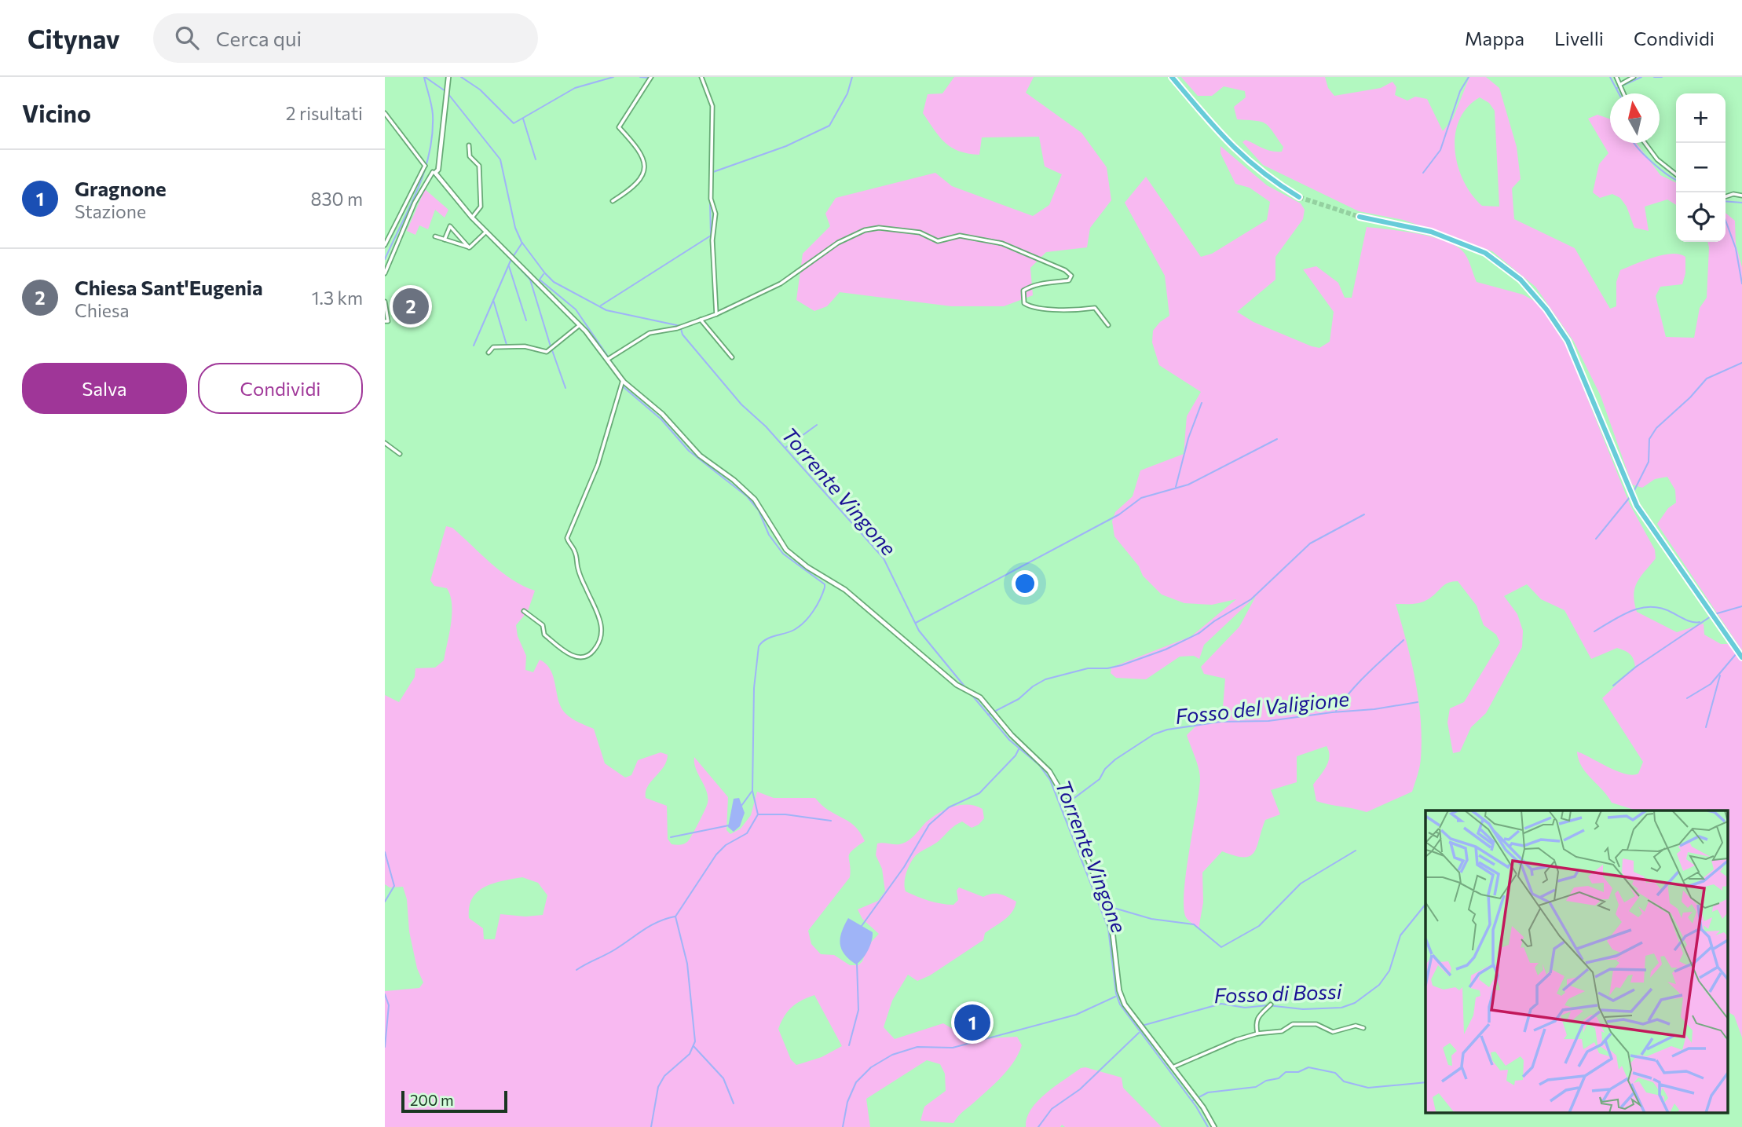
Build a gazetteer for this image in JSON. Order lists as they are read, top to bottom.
{
  "water": ["Torrente Vingone", "Fosso del Valigione", "Fosso di Bossi"],
  "scale_bar": "200 m",
  "north": "top",
  "page": {
    "header": "Citynav",
    "search": "Cerca qui",
    "nav": ["Mappa", "Livelli", "Condividi"],
    "heading": ["Vicino", "2 risultati"],
    "map_buttons": ["+", "−"],
    "list": [
      {
        "mark": "1",
        "name": "Gragnone",
        "note": "Stazione",
        "value": "830 m"
      },
      {
        "mark": "2",
        "name": "Chiesa Sant'Eugenia",
        "note": "Chiesa",
        "value": "1.3 km"
      }
    ],
    "pins": ["2", "1"],
    "buttons": ["Salva", "Condividi"],
    "scale": "200 m"
  }
}
